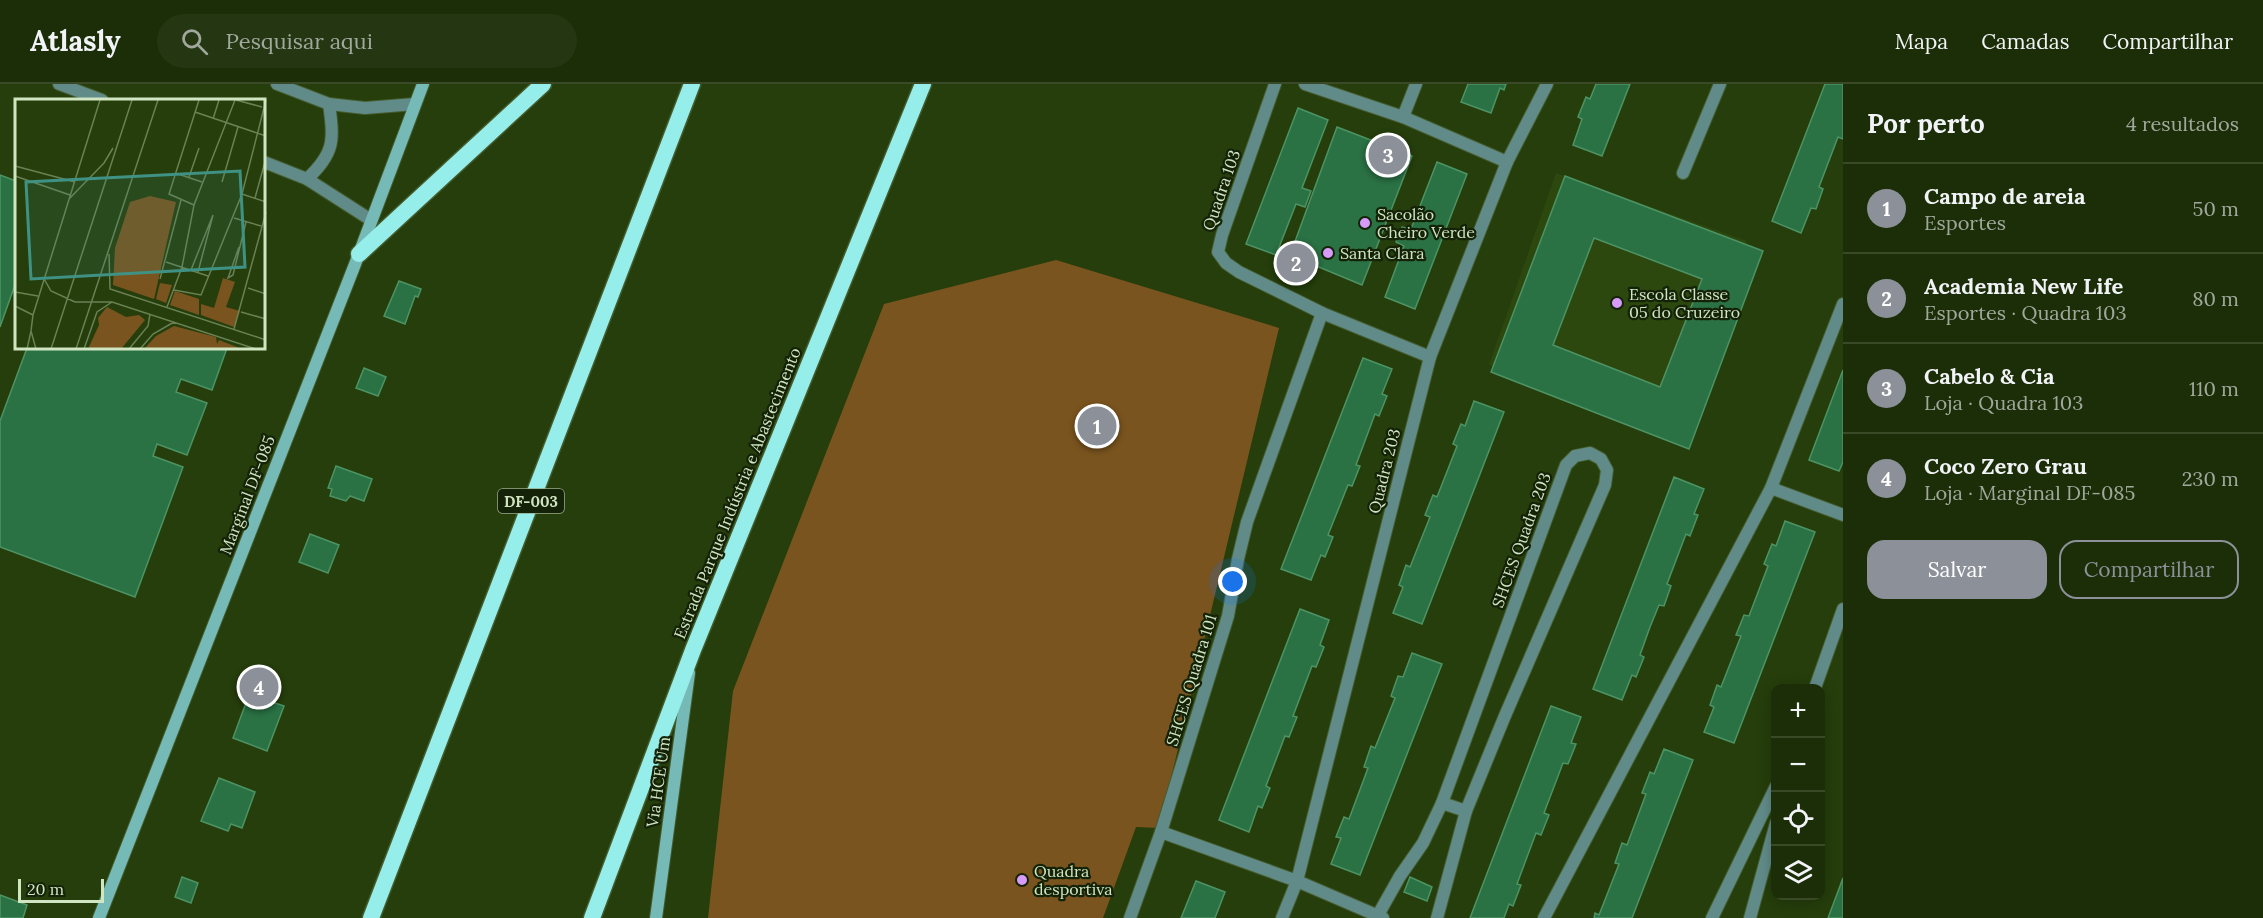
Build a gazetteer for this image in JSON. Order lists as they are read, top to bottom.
{
  "streets": {
    "highway": ["Estrada Parque Indústria e Abastecimento", "DF-003"],
    "main road": ["Marginal DF-085", "Via HCE Um"],
    "street": [
      "Quadra 103",
      "Quadra 203",
      "SHCES Quadra 203",
      "SHCES Quadra 101"
    ]
  },
  "crossings": [
    ["Quadra 103", "Quadra 203"],
    ["Quadra 103", "SHCES Quadra 101"],
    ["Estrada Parque Indústria e Abastecimento", "Via HCE Um"]
  ],
  "places": [
    "Sacolão Cheiro Verde",
    "Santa Clara",
    "Escola Classe 05 do Cruzeiro",
    "Quadra desportiva"
  ],
  "scale_bar": "20 m",
  "page": {
    "header": "Atlasly",
    "search": "Pesquisar aqui",
    "nav": ["Mapa", "Camadas", "Compartilhar"],
    "heading": ["Por perto", "4 resultados"],
    "pins": [
      "3",
      "2",
      "1",
      "4"
    ],
    "list": [
      {
        "mark": "1",
        "name": "Campo de areia",
        "note": "Esportes",
        "value": "50 m"
      },
      {
        "mark": "2",
        "name": "Academia New Life",
        "note": "Esportes · Quadra 103",
        "value": "80 m"
      },
      {
        "mark": "3",
        "name": "Cabelo & Cia",
        "note": "Loja · Quadra 103",
        "value": "110 m"
      },
      {
        "mark": "4",
        "name": "Coco Zero Grau",
        "note": "Loja · Marginal DF-085",
        "value": "230 m"
      }
    ],
    "buttons": ["Salvar", "Compartilhar"],
    "map_buttons": ["+", "−"],
    "scale": "20 m"
  }
}
